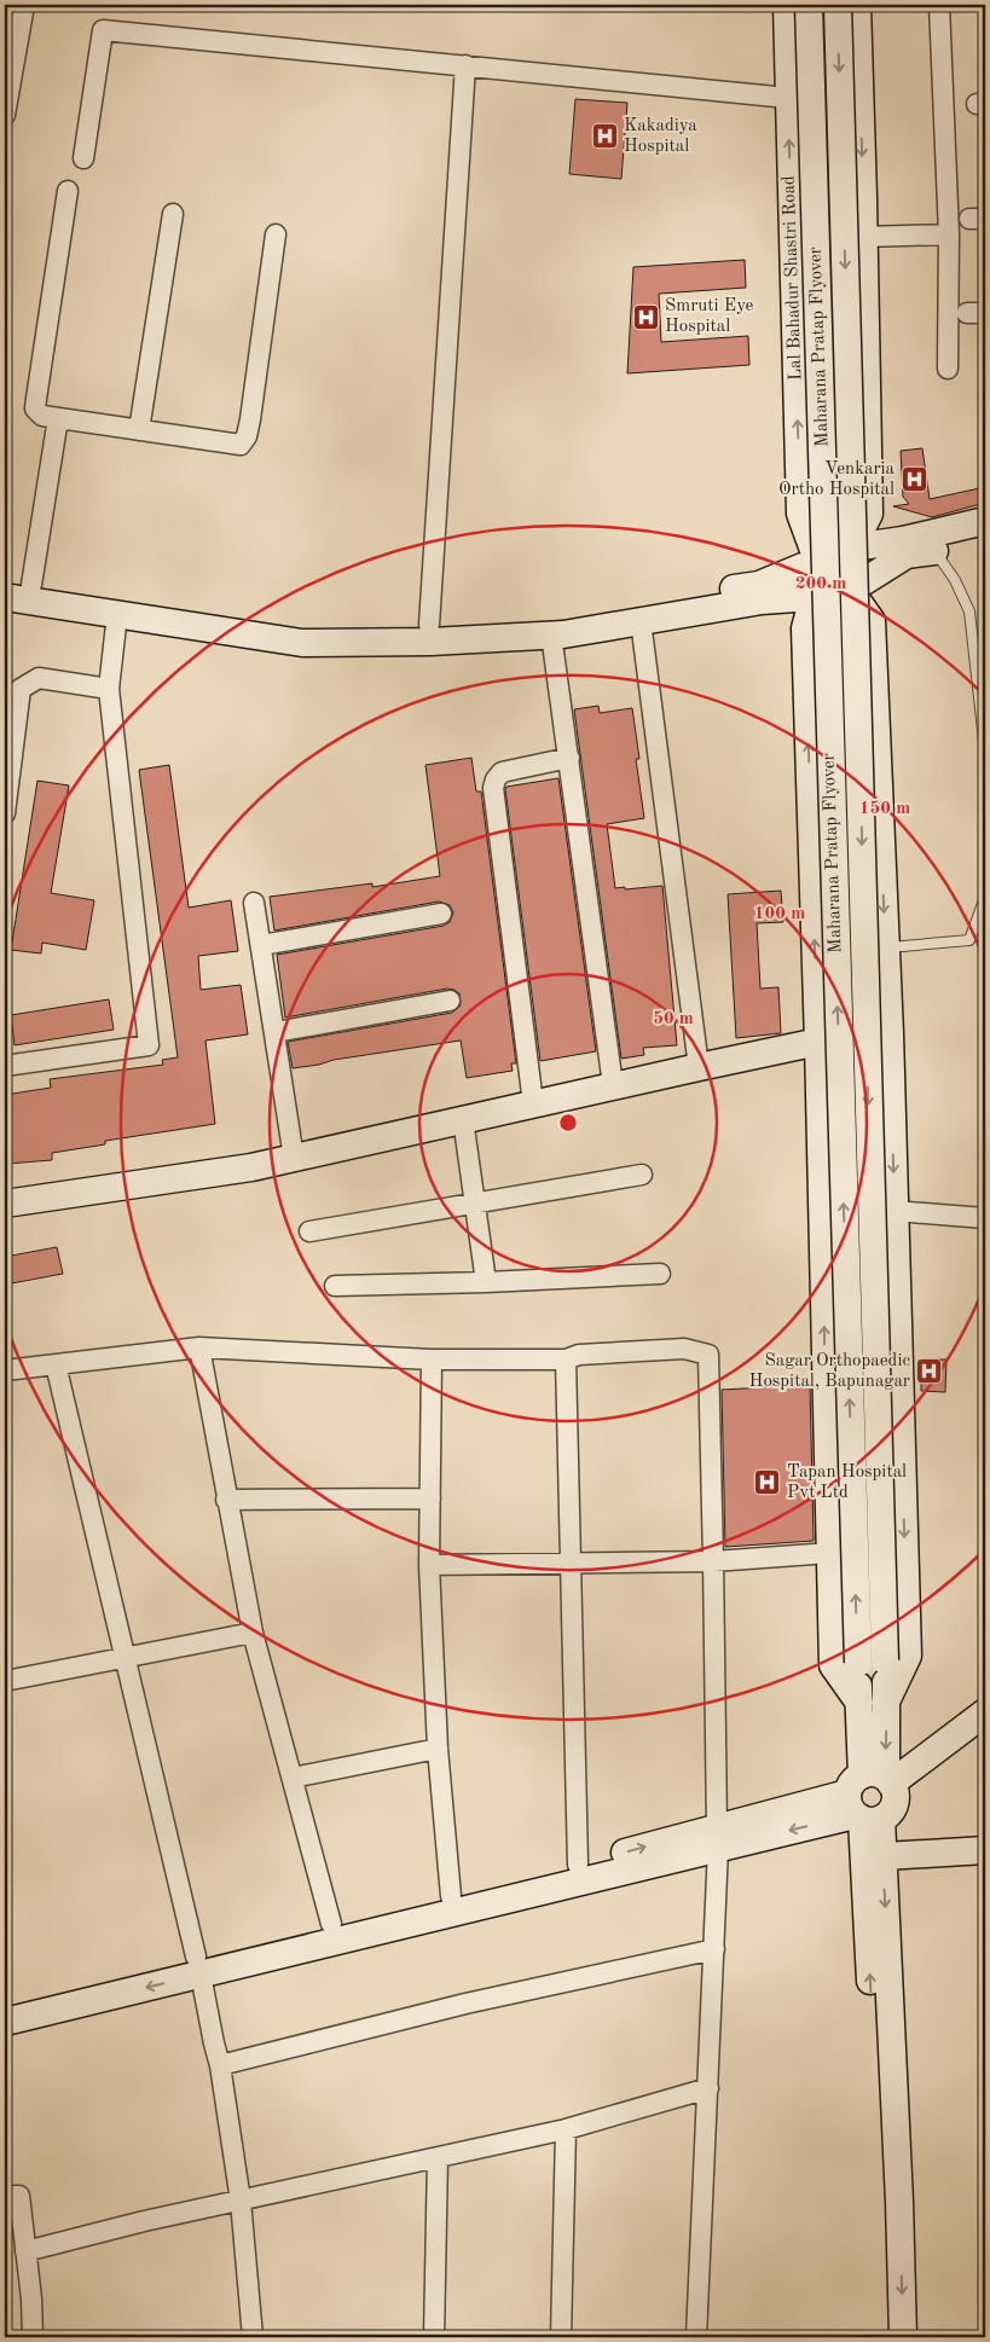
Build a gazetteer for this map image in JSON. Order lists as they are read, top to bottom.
{
  "streets": {
    "main road": ["Lal Bahadur Shastri Road", "Maharana Pratap Flyover"]
  },
  "places": {
    "hospital": [
      "Kakadiya Hospital",
      "Smruti Eye Hospital",
      "Venkaria Ortho Hospital",
      "Sagar Orthopaedic Hospital, Bapunagar",
      "Tapan Hospital Pvt Ltd"
    ]
  },
  "rings": [
    "200 m",
    "150 m",
    "100 m",
    "50 m"
  ]
}
